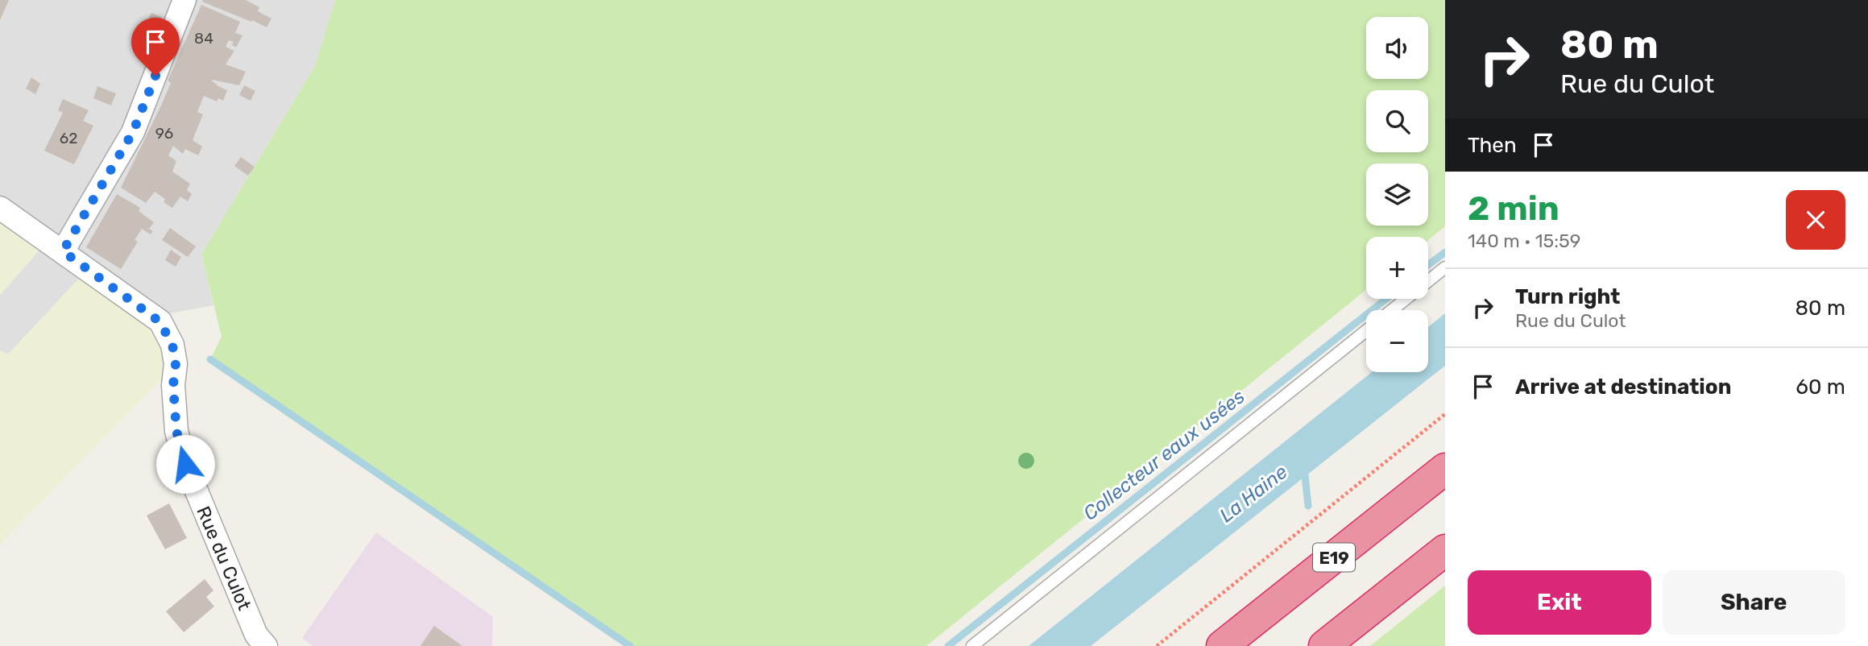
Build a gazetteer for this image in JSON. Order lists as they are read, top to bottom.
{
  "streets": {
    "highway": ["E19"],
    "street": ["Rue du Culot"]
  },
  "water": ["Collecteur eaux usées", "La Haine"],
  "house_numbers": ["84", "96", "62"],
  "page": {
    "turn": ["80 m", "Rue du Culot"],
    "map_buttons": ["+", "−"],
    "then": "Then",
    "heading": ["2 min", "140 m · 15:59"],
    "list": [
      {
        "name": "Turn right",
        "note": "Rue du Culot",
        "value": "80 m"
      },
      {
        "name": "Arrive at destination",
        "value": "60 m"
      }
    ],
    "buttons": ["Exit", "Share"]
  }
}
